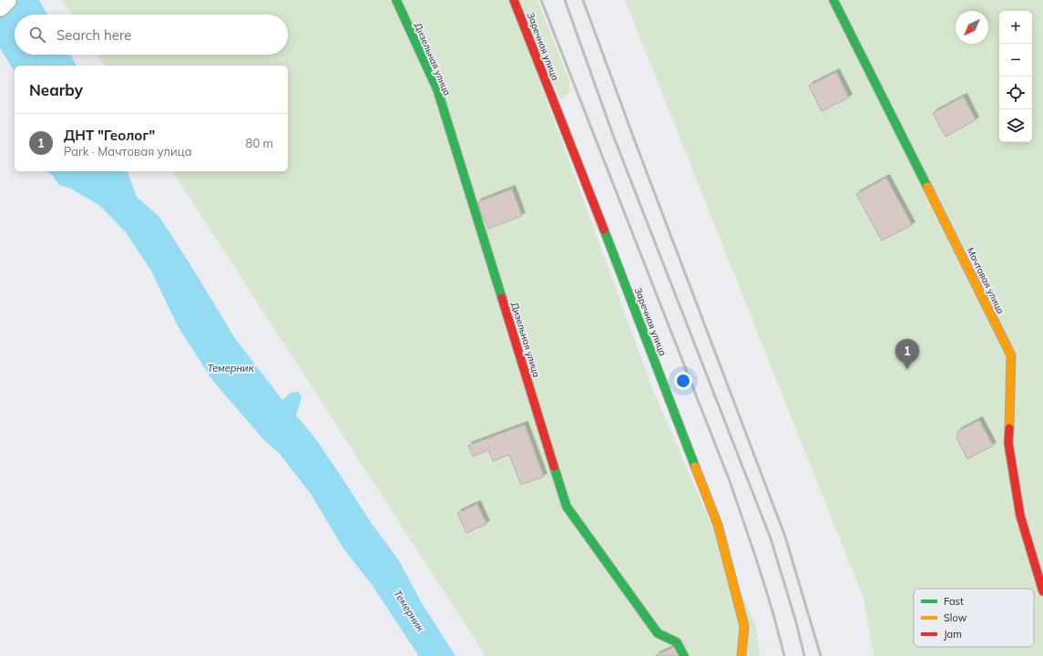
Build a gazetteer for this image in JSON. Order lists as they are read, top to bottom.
{
  "streets": {
    "street": ["Заречная улица", "Дизельная улица", "Мачтовая улица"]
  },
  "water": ["Темерник"],
  "legend": ["Fast", "Slow", "Jam"],
  "north": "bottom left",
  "page": {
    "map_buttons": ["+", "−"],
    "search": "Search here",
    "heading": "Nearby",
    "list": [
      {
        "mark": "1",
        "name": "ДНТ \"Геолог\"",
        "note": "Park · Мачтовая улица",
        "value": "80 m"
      }
    ],
    "pins": "1"
  }
}
